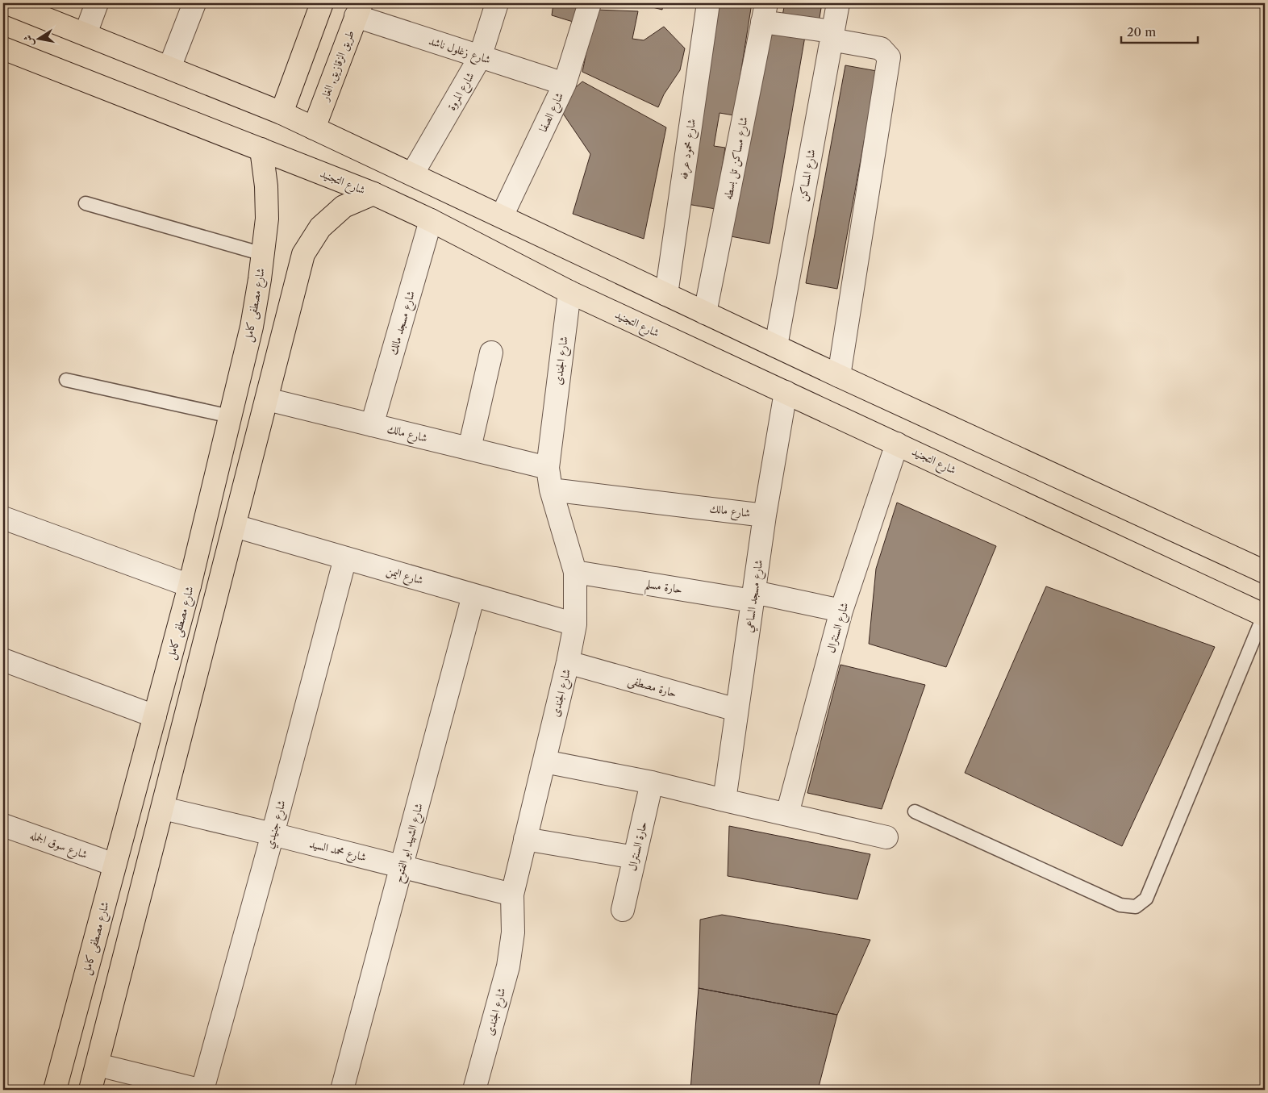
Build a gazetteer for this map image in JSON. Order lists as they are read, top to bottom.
{
  "streets": {
    "main road": ["طريق الزقازيق, الغار", "شارع التجنيد", "شارع مصطفى كامل"],
    "street": [
      "شارع زغلول ناشد",
      "شارع المروة",
      "شارع الصفا",
      "شارع محمود عرفه",
      "شارع مساكن تل بسطه",
      "شارع المساكن",
      "شارع مسجد مالك",
      "شارع الجندى",
      "شارع مالك",
      "شارع اليمن",
      "حارة مسلم",
      "شارع مسجد الساعي",
      "شارع السنترال",
      "حارة مصطفى",
      "شارع جنيدي",
      "شارع الشهيد ابو الفتوح",
      "شارع سوق الجمله",
      "حارة السنترال",
      "شارع محمد السيد"
    ]
  },
  "crossings": [
    ["شارع زغلول ناشد", "طريق الزقازيق, الغار"],
    ["شارع زغلول ناشد", "شارع المروة"],
    ["شارع زغلول ناشد", "شارع الصفا"],
    ["شارع التجنيد", "شارع مصطفى كامل"],
    ["شارع التجنيد", "شارع مسجد مالك"],
    ["شارع التجنيد", "شارع الجندى"],
    ["شارع التجنيد", "شارع مسجد الساعي"],
    ["شارع التجنيد", "شارع السنترال"],
    ["شارع مصطفى كامل", "شارع سوق الجمله"],
    ["شارع مسجد مالك", "شارع مالك"],
    ["شارع الجندى", "شارع مالك"],
    ["شارع الجندى", "شارع اليمن"],
    ["شارع الجندى", "حارة مسلم"],
    ["شارع الجندى", "حارة مصطفى"],
    ["شارع الجندى", "شارع محمد السيد"],
    ["شارع مالك", "شارع مسجد الساعي"],
    ["شارع اليمن", "شارع جنيدي"],
    ["شارع اليمن", "شارع الشهيد ابو الفتوح"],
    ["حارة مسلم", "شارع مسجد الساعي"],
    ["حارة مسلم", "شارع السنترال"],
    ["شارع مسجد الساعي", "حارة مصطفى"],
    ["شارع جنيدي", "شارع محمد السيد"],
    ["شارع الشهيد ابو الفتوح", "شارع محمد السيد"]
  ],
  "scale_bar": "20 m",
  "north": "left"
}
